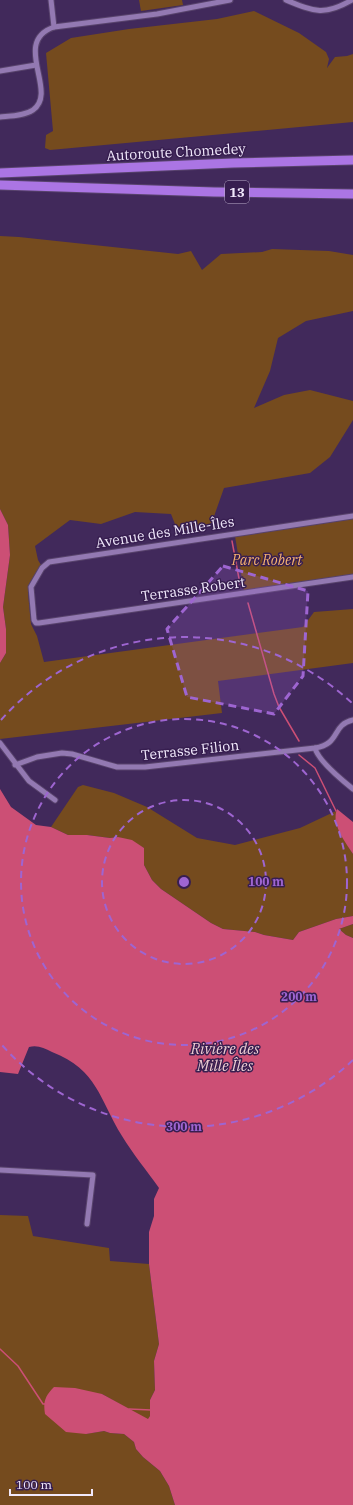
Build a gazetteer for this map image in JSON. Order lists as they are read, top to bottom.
{
  "streets": {
    "highway": ["Autoroute Chomedey", "13"],
    "street": ["Avenue des Mille-Îles", "Terrasse Robert", "Terrasse Filion"]
  },
  "crossings": [
    ["Avenue des Mille-Îles", "Terrasse Robert"]
  ],
  "water": ["Rivière des Mille Îles"],
  "parks": ["Parc Robert"],
  "scale_bar": "100 m",
  "rings": ["100 m", "200 m", "300 m"]
}
